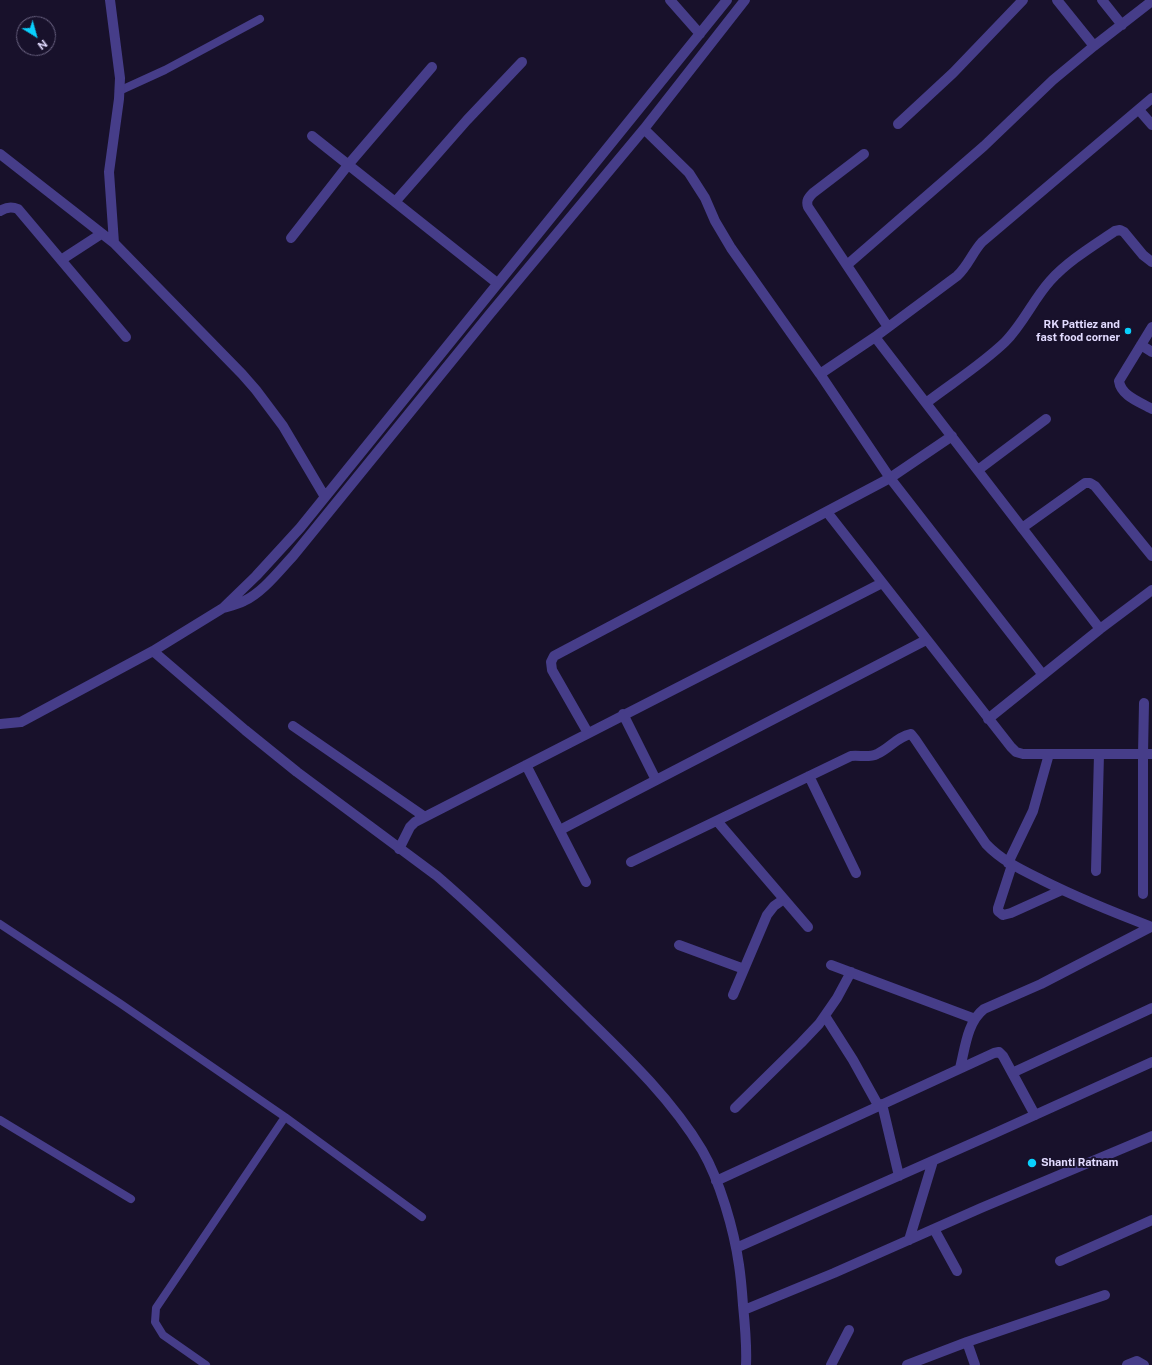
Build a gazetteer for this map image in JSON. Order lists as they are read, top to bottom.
{
  "places": ["RK Pattiez and fast food corner", "Shanti Ratnam"],
  "north": "bottom right"
}
